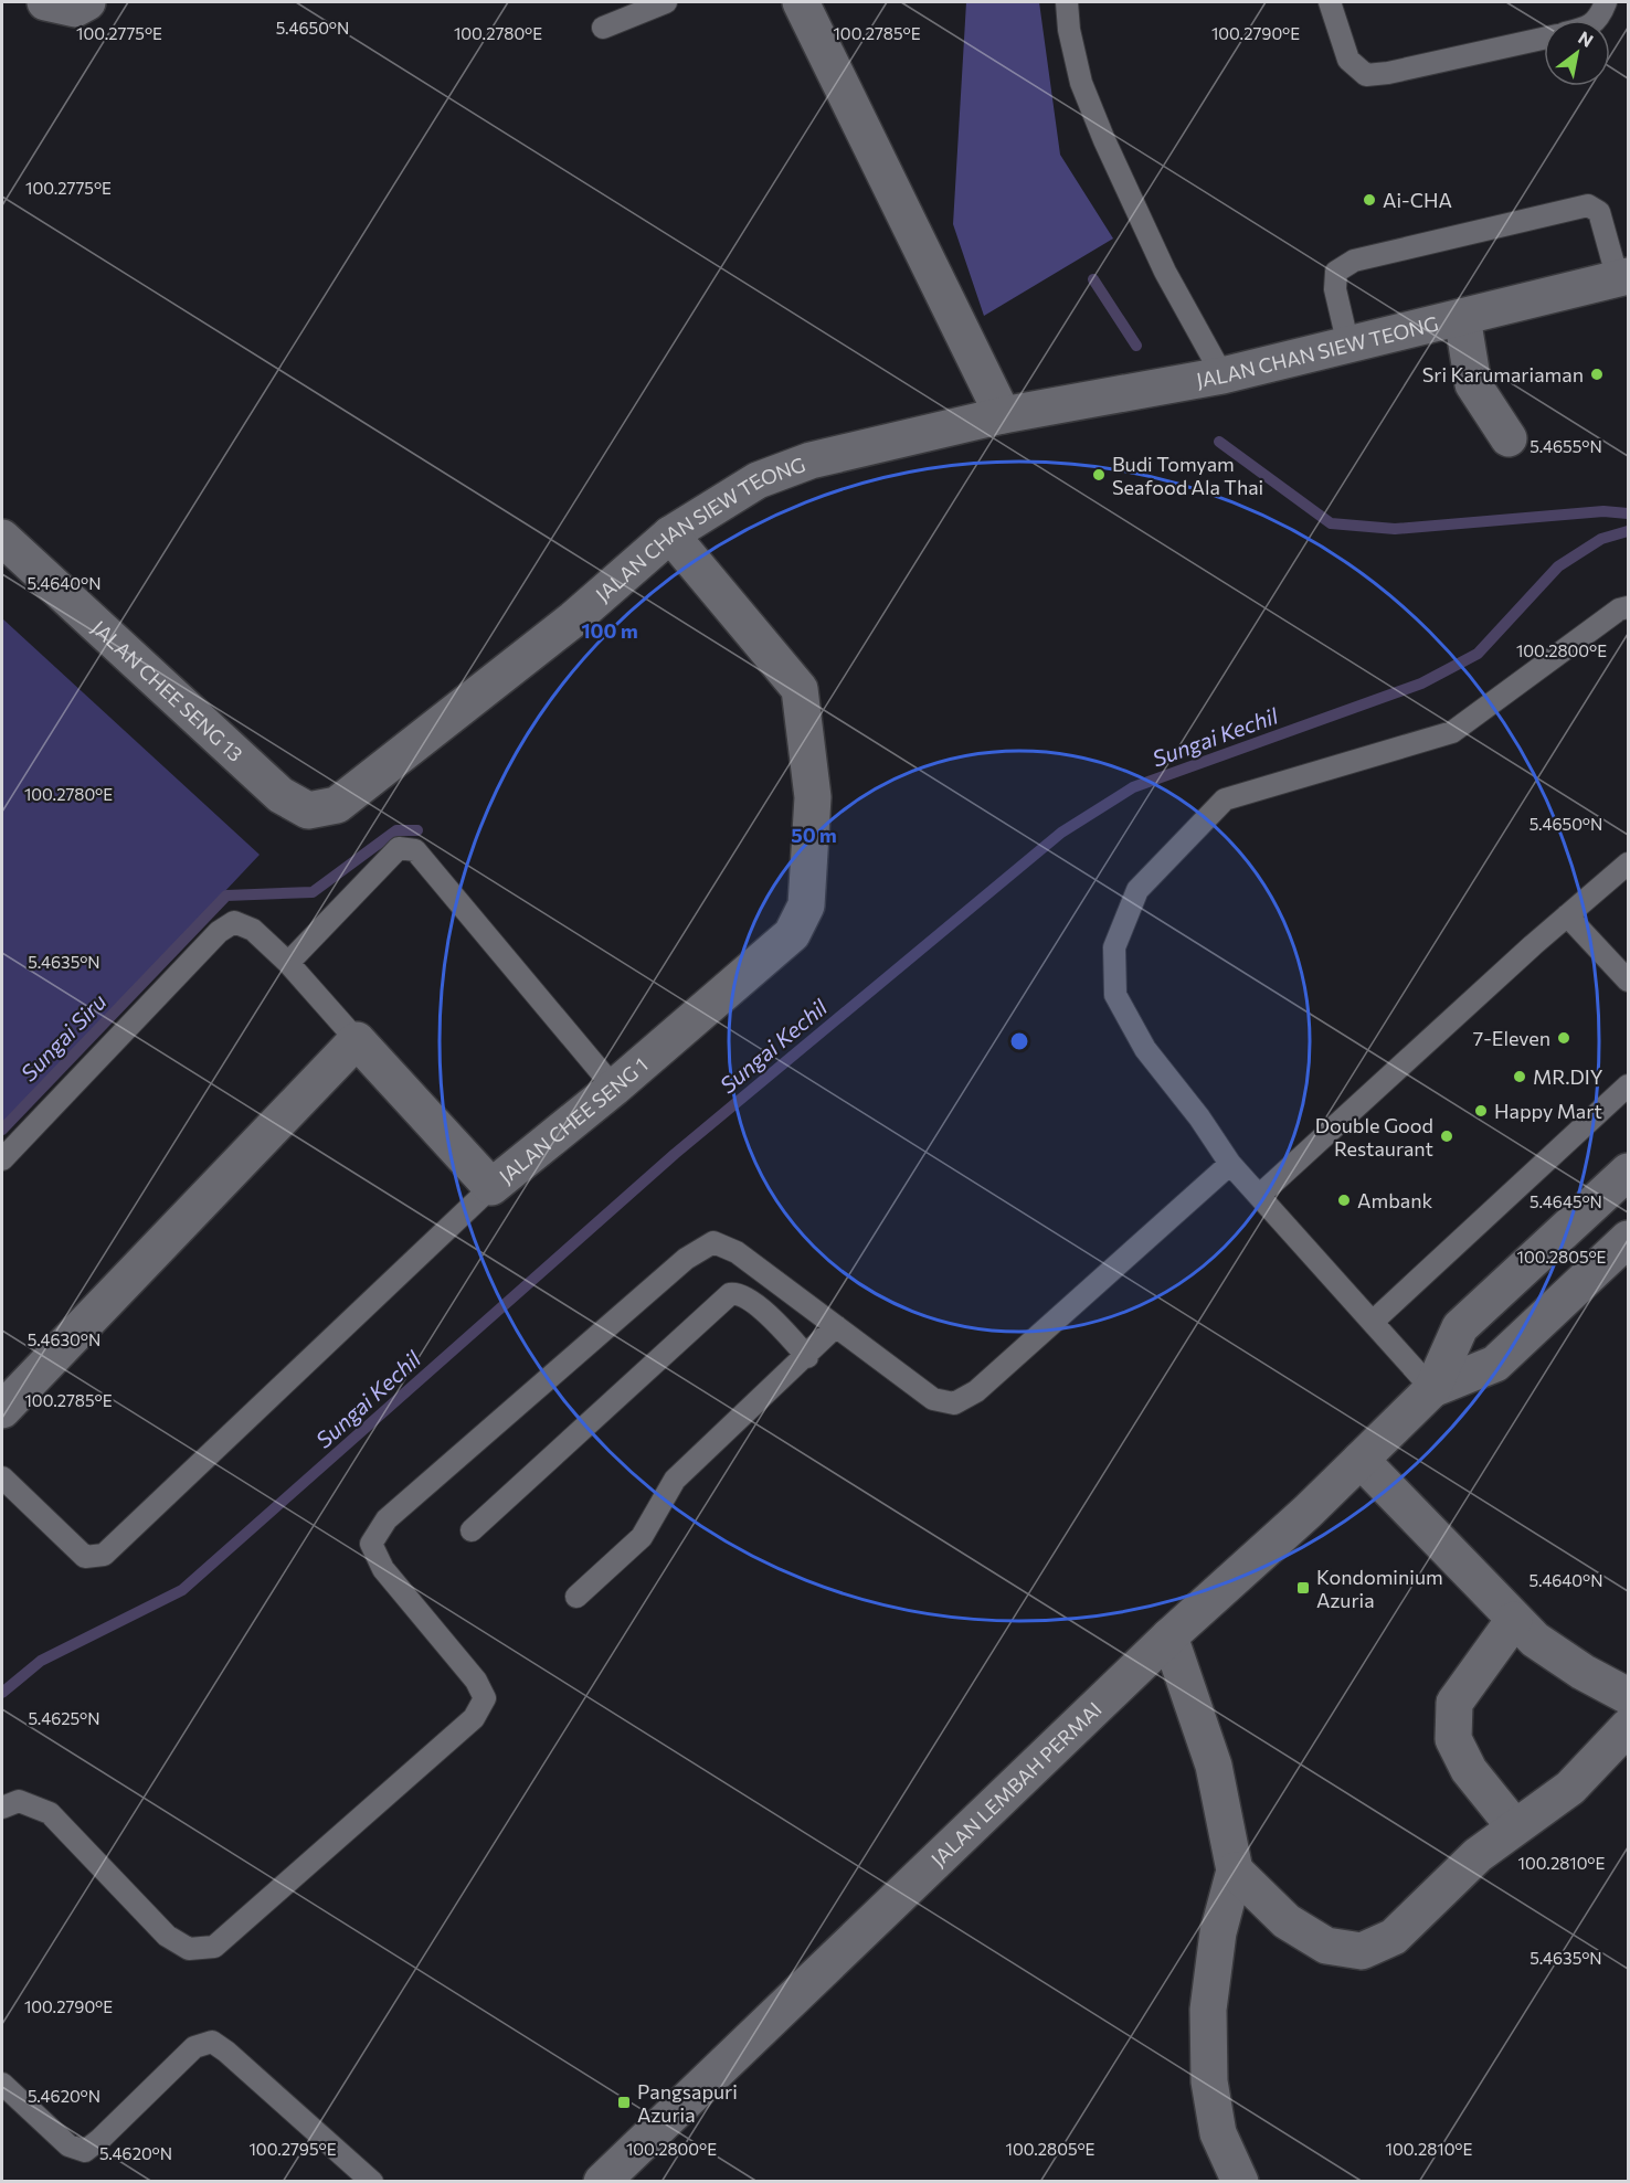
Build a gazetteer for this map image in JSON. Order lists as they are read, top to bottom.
{
  "streets": {
    "street": [
      "JALAN CHAN SIEW TEONG",
      "JALAN CHEE SENG 13",
      "JALAN CHEE SENG 1",
      "JALAN LEMBAH PERMAI"
    ]
  },
  "crossings": [
    ["JALAN CHAN SIEW TEONG", "JALAN CHEE SENG 13"],
    ["JALAN CHAN SIEW TEONG", "JALAN CHEE SENG 1"]
  ],
  "water": ["Sungai Kechil", "Sungai Siru"],
  "places": {
    "other": [
      "Ai-CHA",
      "Sri Karumariaman",
      "Budi Tomyam Seafood Ala Thai",
      "7-Eleven",
      "MR.DIY",
      "Happy Mart",
      "Double Good Restaurant",
      "Ambank"
    ],
    "transit": ["Kondominium Azuria", "Pangsapuri Azuria"]
  },
  "north": "top right",
  "coordinates": [
    "5.4650°N",
    "100.2775°E",
    "100.2780°E",
    "100.2785°E",
    "100.2790°E",
    "5.4655°N",
    "5.4640°N",
    "100.2800°E",
    "5.4635°N",
    "5.4645°N",
    "100.2805°E",
    "5.4630°N",
    "5.4625°N",
    "100.2810°E",
    "5.4620°N",
    "100.2795°E"
  ],
  "rings": ["100 m", "50 m"]
}
